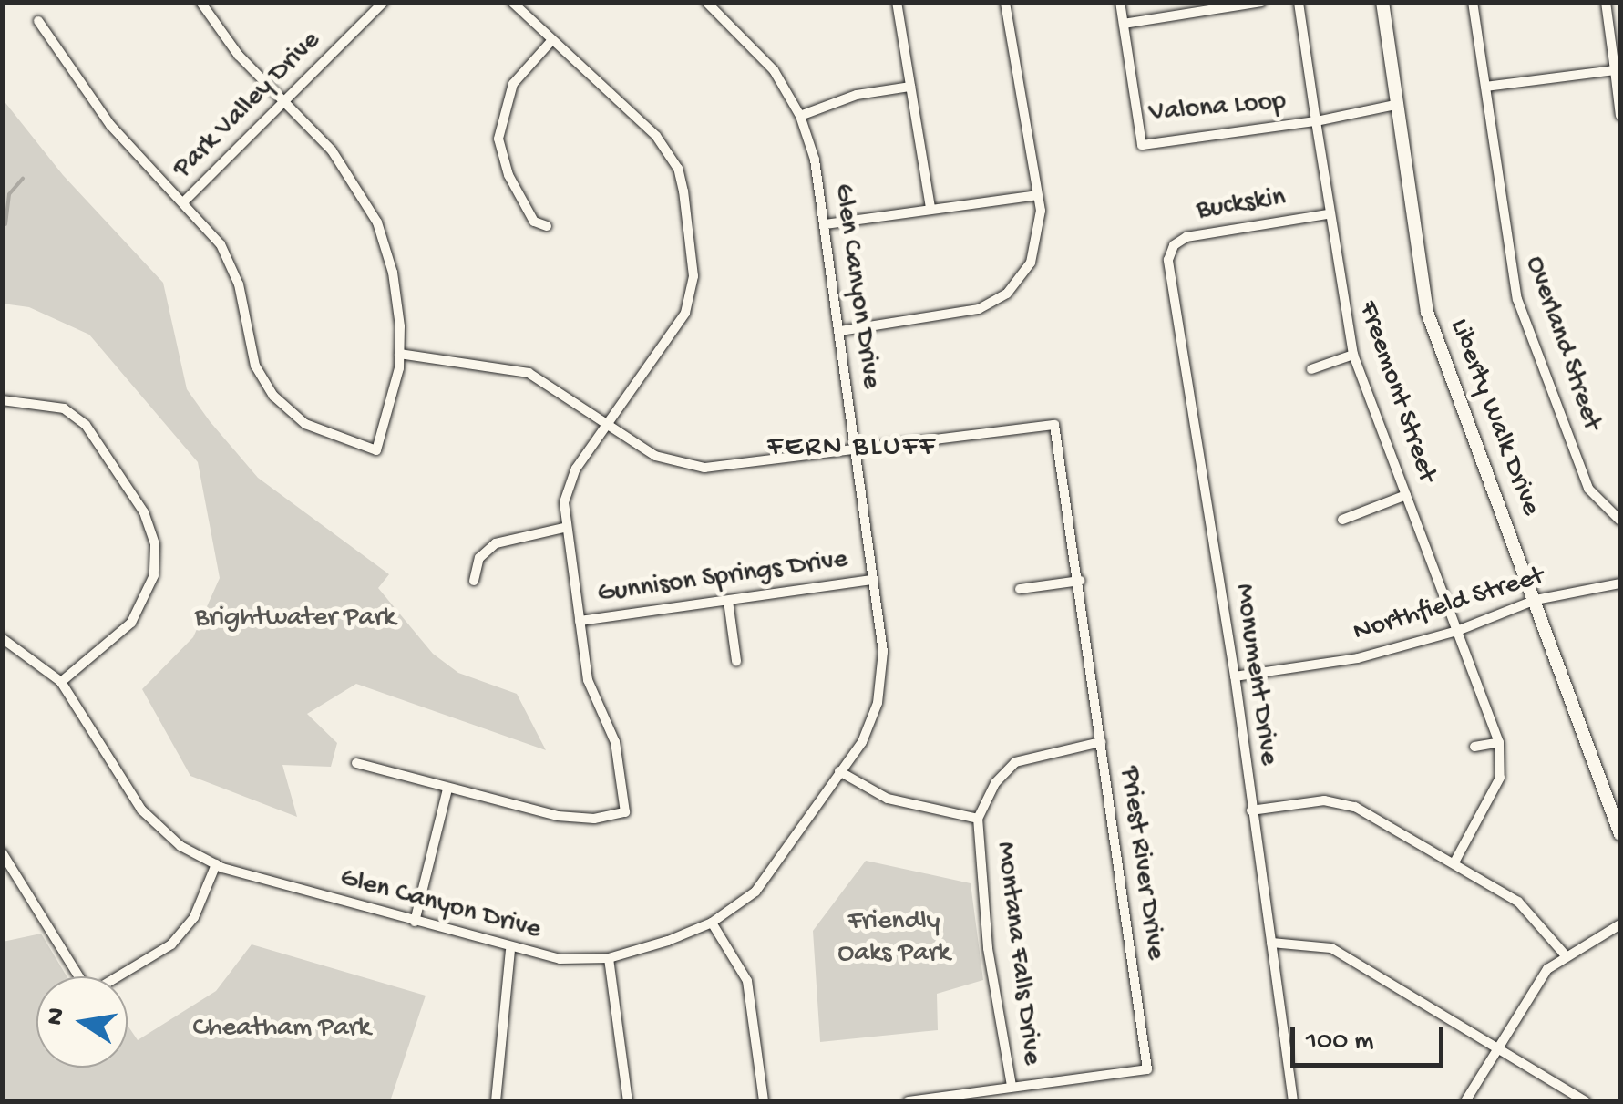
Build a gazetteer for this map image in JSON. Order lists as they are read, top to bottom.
{
  "streets": {
    "street": [
      "Park Valley Drive",
      "Valona Loop",
      "Buckskin",
      "Glen Canyon Drive",
      "Overland Street",
      "Freemont Street",
      "Liberty Walk Drive",
      "Gunnison Springs Drive",
      "Northfield Street",
      "Monument Drive",
      "Priest River Drive",
      "Montana Falls Drive"
    ]
  },
  "crossings": [
    ["Valona Loop", "Freemont Street"],
    ["Buckskin", "Freemont Street"],
    ["Buckskin", "Monument Drive"],
    ["Glen Canyon Drive", "Gunnison Springs Drive"],
    ["Glen Canyon Drive", "Priest River Drive"],
    ["Freemont Street", "Northfield Street"],
    ["Liberty Walk Drive", "Northfield Street"],
    ["Northfield Street", "Monument Drive"],
    ["Priest River Drive", "Montana Falls Drive"]
  ],
  "districts": ["FERN BLUFF"],
  "parks": ["Brightwater Park", "Friendly Oaks Park", "Cheatham Park"],
  "scale_bar": "100 m",
  "north": "left"
}
